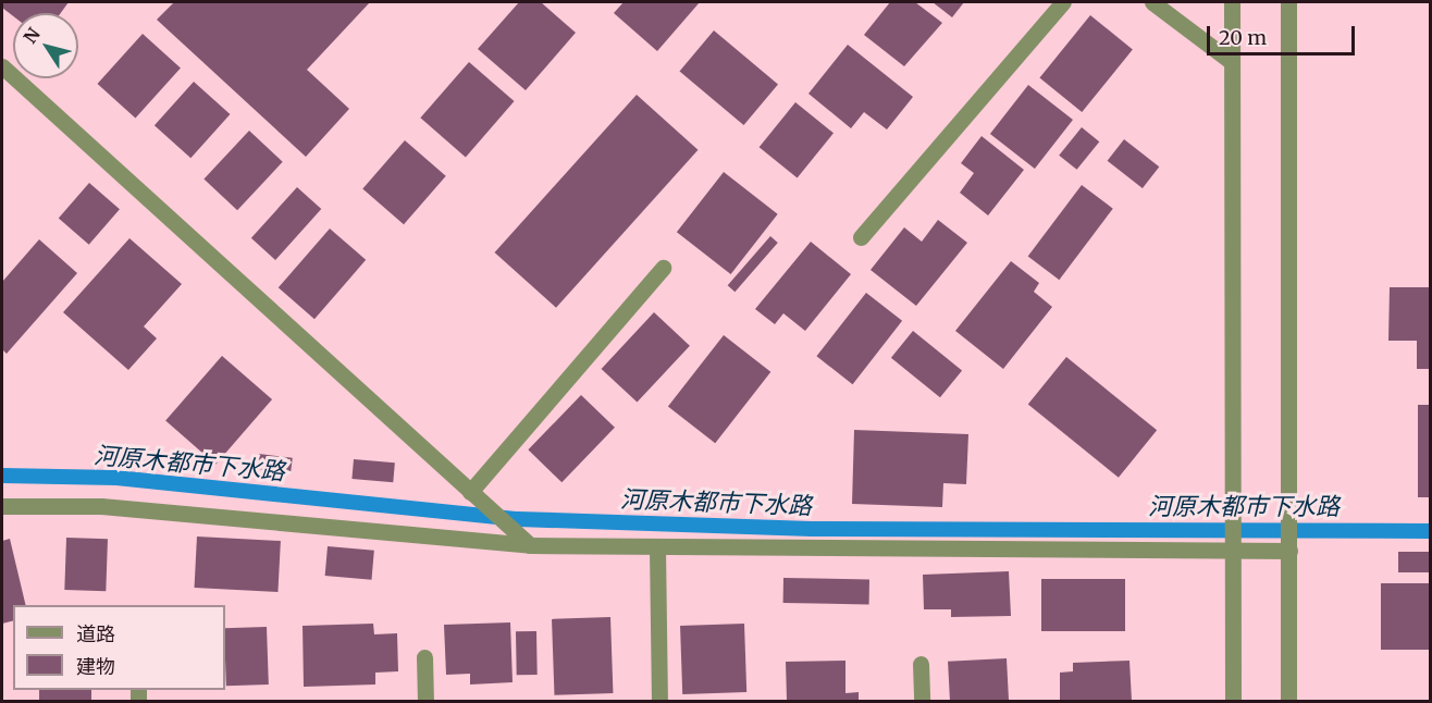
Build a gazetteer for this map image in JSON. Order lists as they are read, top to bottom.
{
  "water": ["河原木都市下水路"],
  "legend": ["道路", "建物"],
  "scale_bar": "20 m",
  "north": "top left"
}
